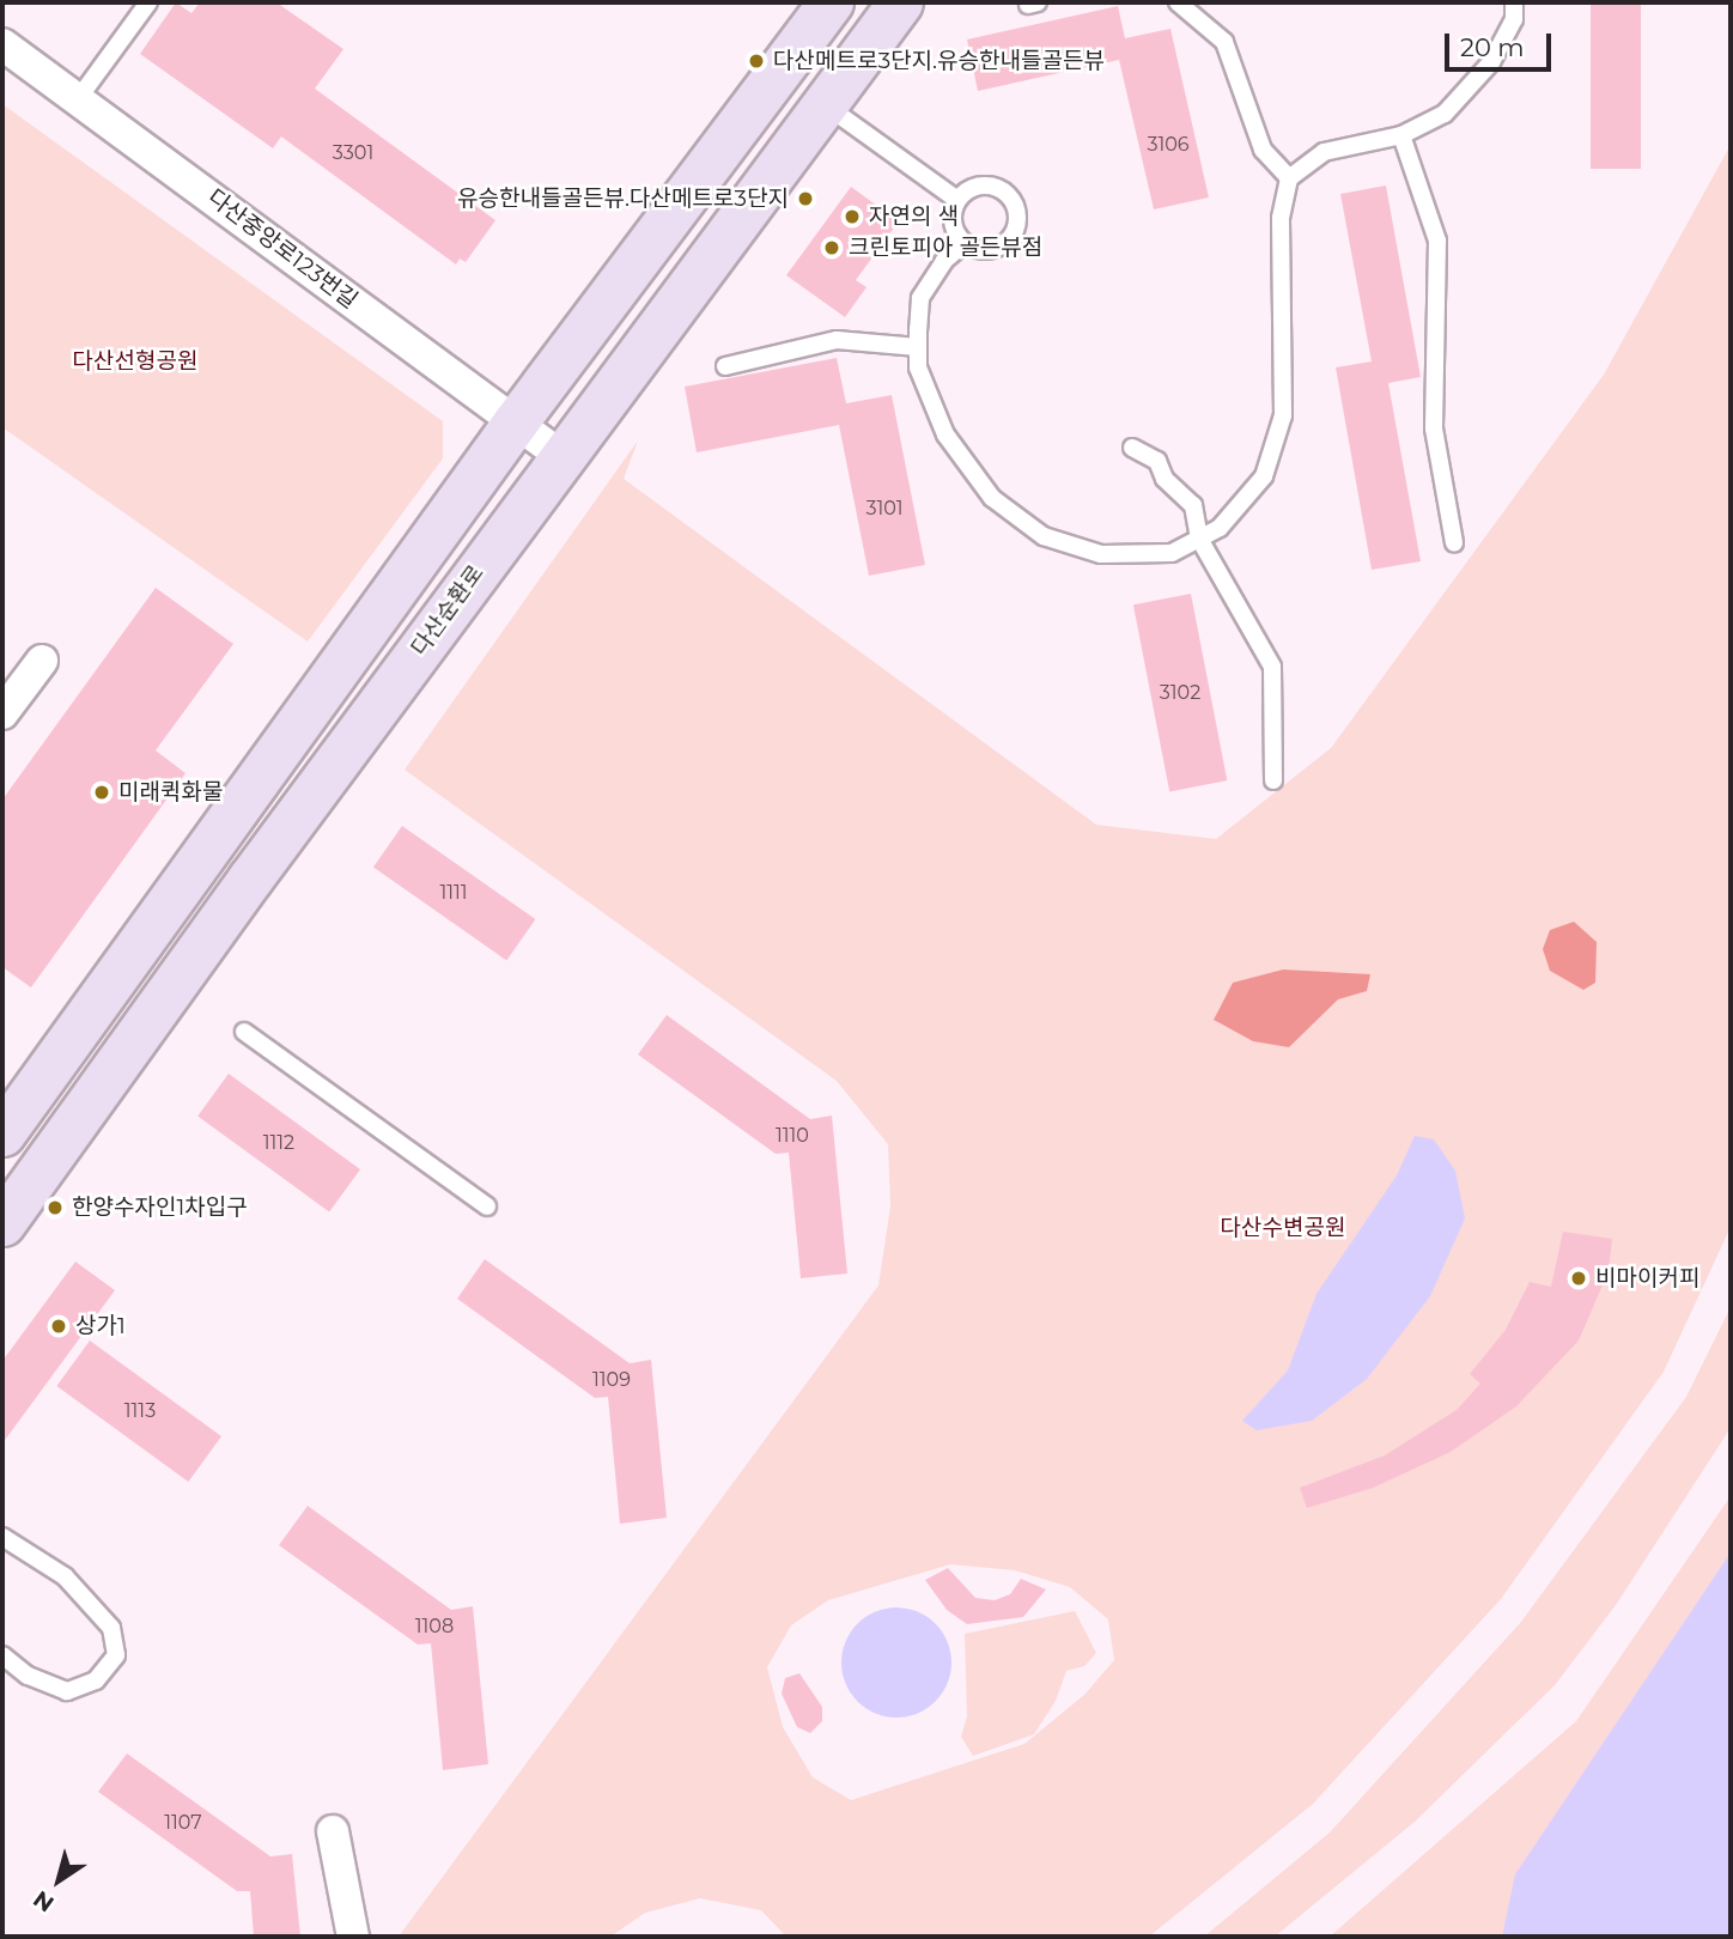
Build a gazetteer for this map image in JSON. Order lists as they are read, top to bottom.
{
  "streets": {
    "street": ["다산중앙로123번길", "다산순환로"]
  },
  "crossings": [
    ["다산중앙로123번길", "다산순환로"]
  ],
  "parks": ["다산선형공원", "다산수변공원"],
  "places": [
    "다산메트로3단지.유승한내들골든뷰",
    "유승한내들골든뷰.다산메트로3단지",
    "자연의 색",
    "크린토피아 골든뷰점",
    "미래퀵화물",
    "한양수자인1차입구",
    "비마이커피",
    "상가1"
  ],
  "house_numbers": [
    "3106",
    "3301",
    "3101",
    "3102",
    "1111",
    "1110",
    "1112",
    "1109",
    "1113",
    "1108",
    "1107"
  ],
  "scale_bar": "20 m",
  "north": "bottom left"
}
